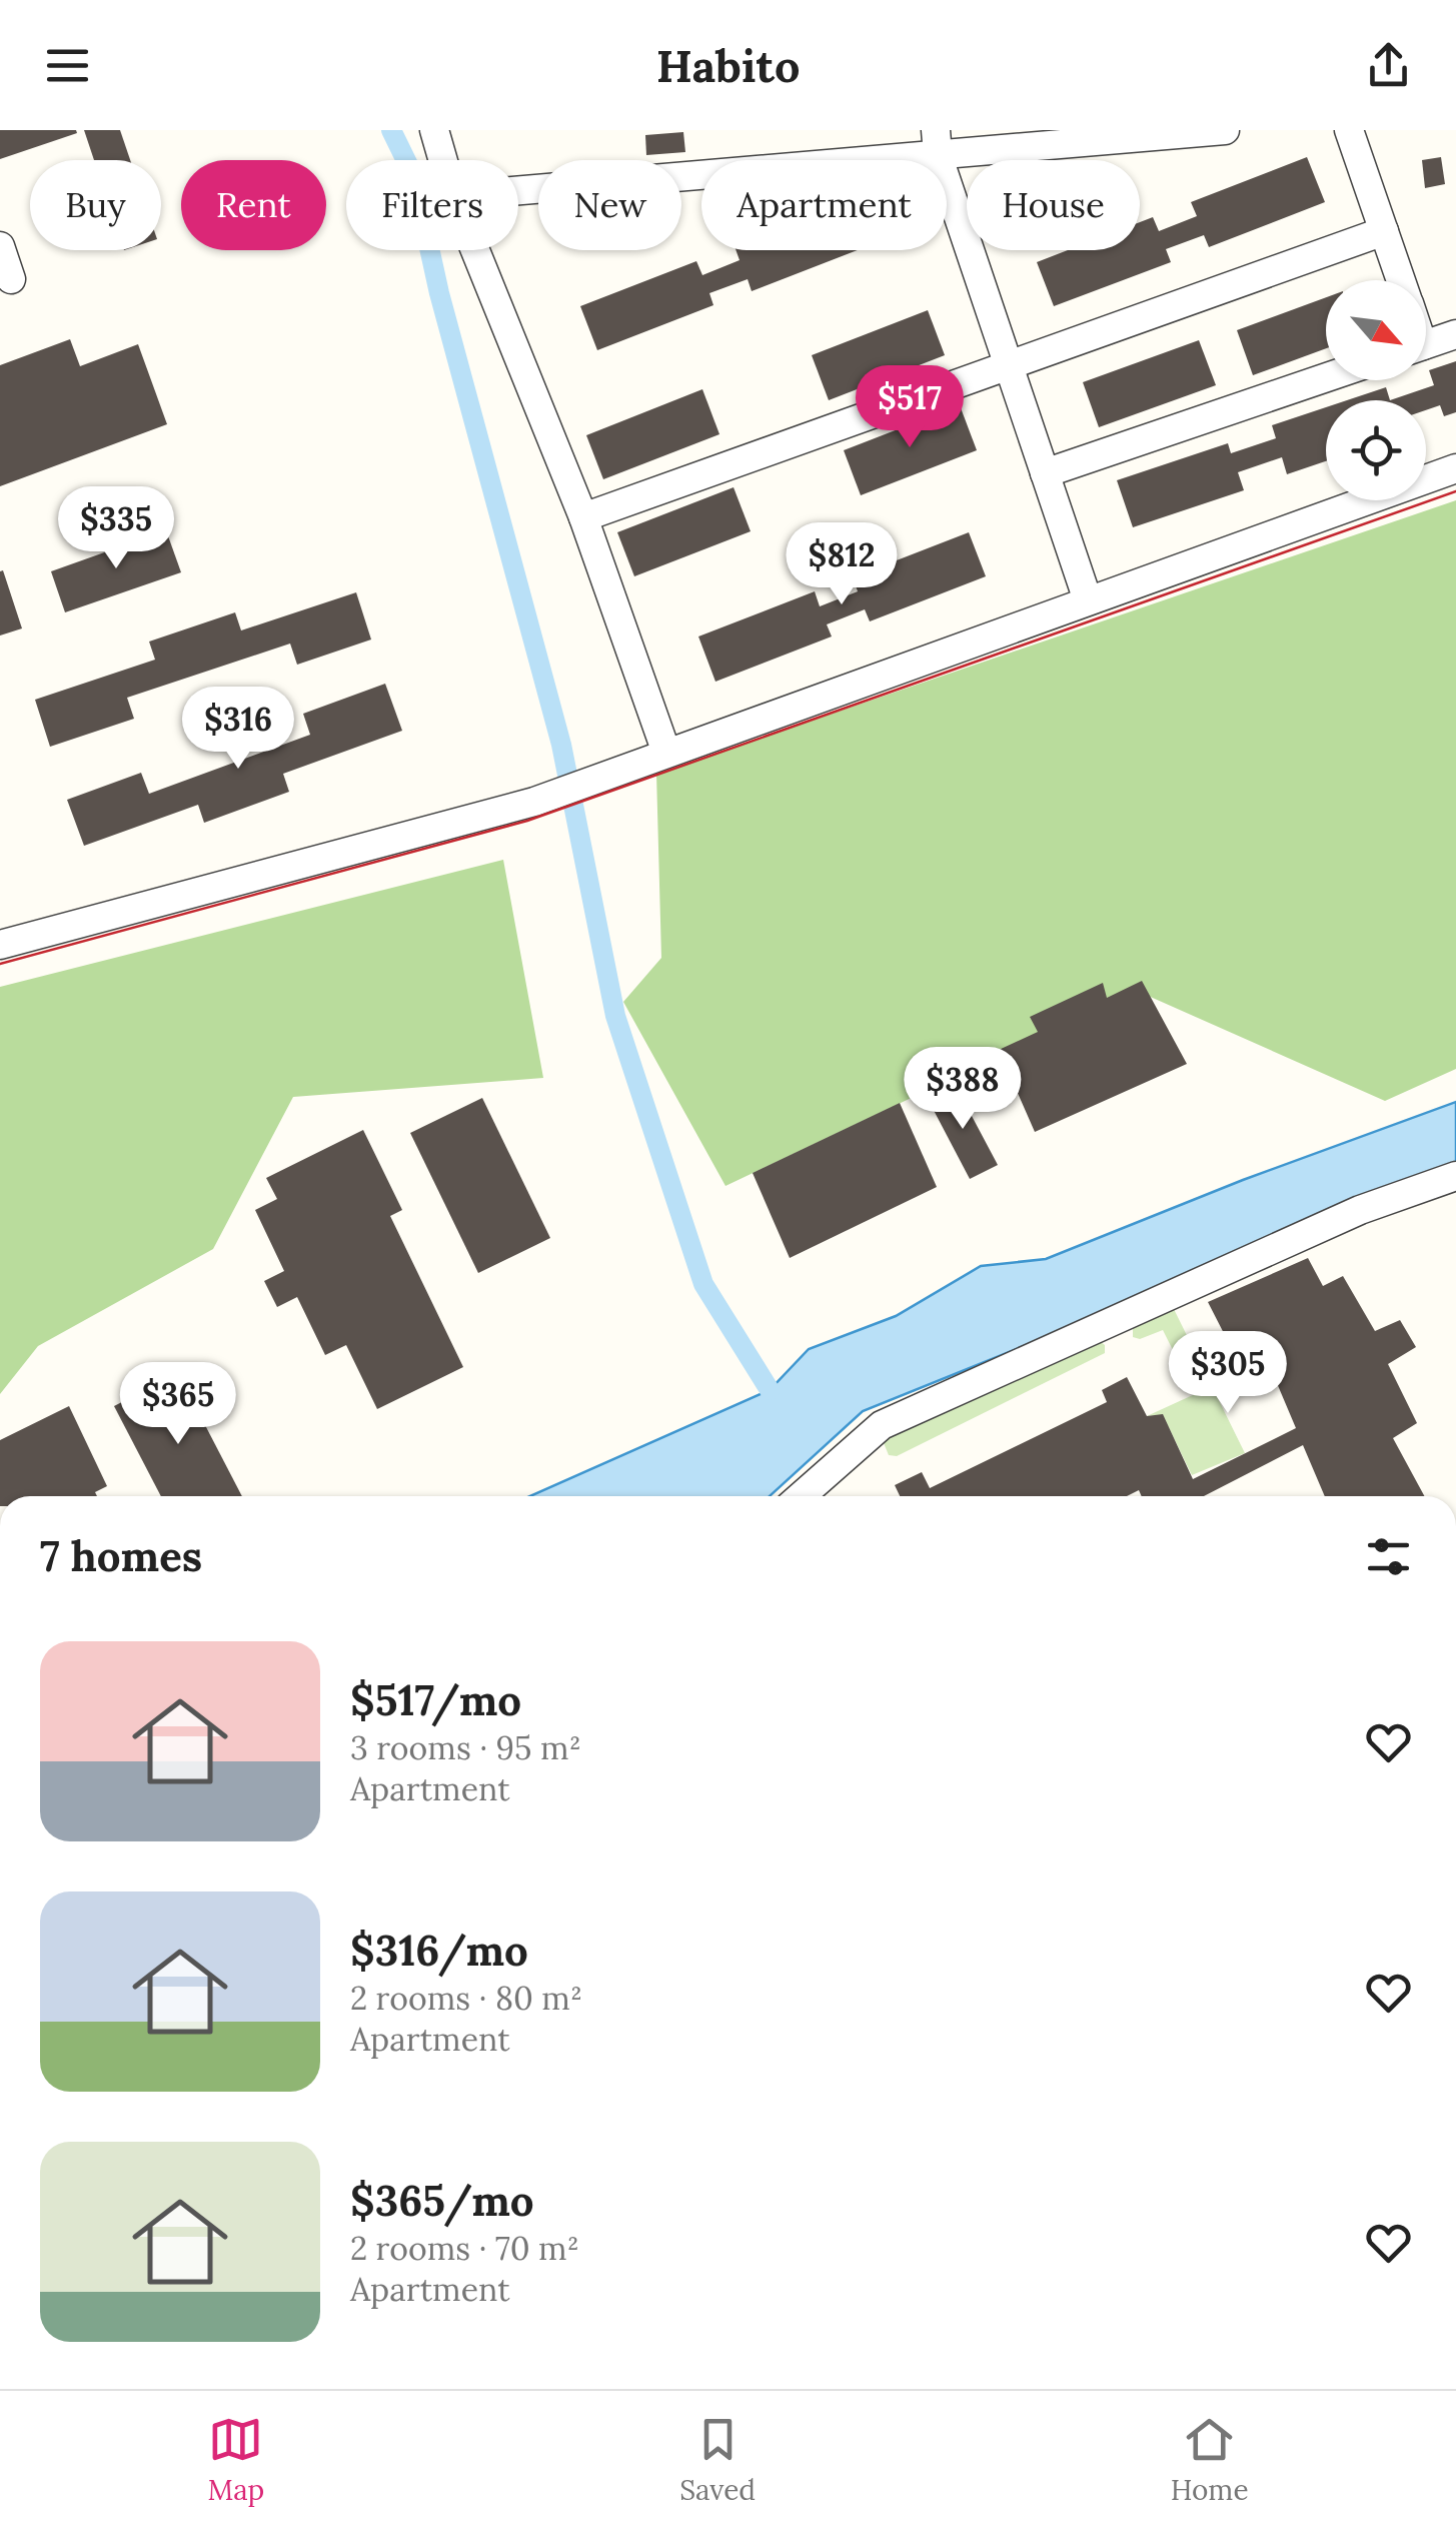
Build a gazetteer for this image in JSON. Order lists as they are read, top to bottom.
{
  "north": "bottom right",
  "page": {
    "header": "Habito",
    "chip": [
      "Buy",
      "Rent",
      "Filters",
      "New",
      "Apartment",
      "House"
    ],
    "price": [
      "$517",
      "$335",
      "$812",
      "$316",
      "$388",
      "$305",
      "$365"
    ],
    "heading": "7 homes",
    "list": [
      {
        "name": "$517/mo",
        "note": "3 rooms · 95 m² · Apartment"
      },
      {
        "name": "$316/mo",
        "note": "2 rooms · 80 m² · Apartment"
      },
      {
        "name": "$365/mo",
        "note": "2 rooms · 70 m² · Apartment"
      }
    ],
    "tabs": ["Map", "Saved", "Home"]
  }
}
